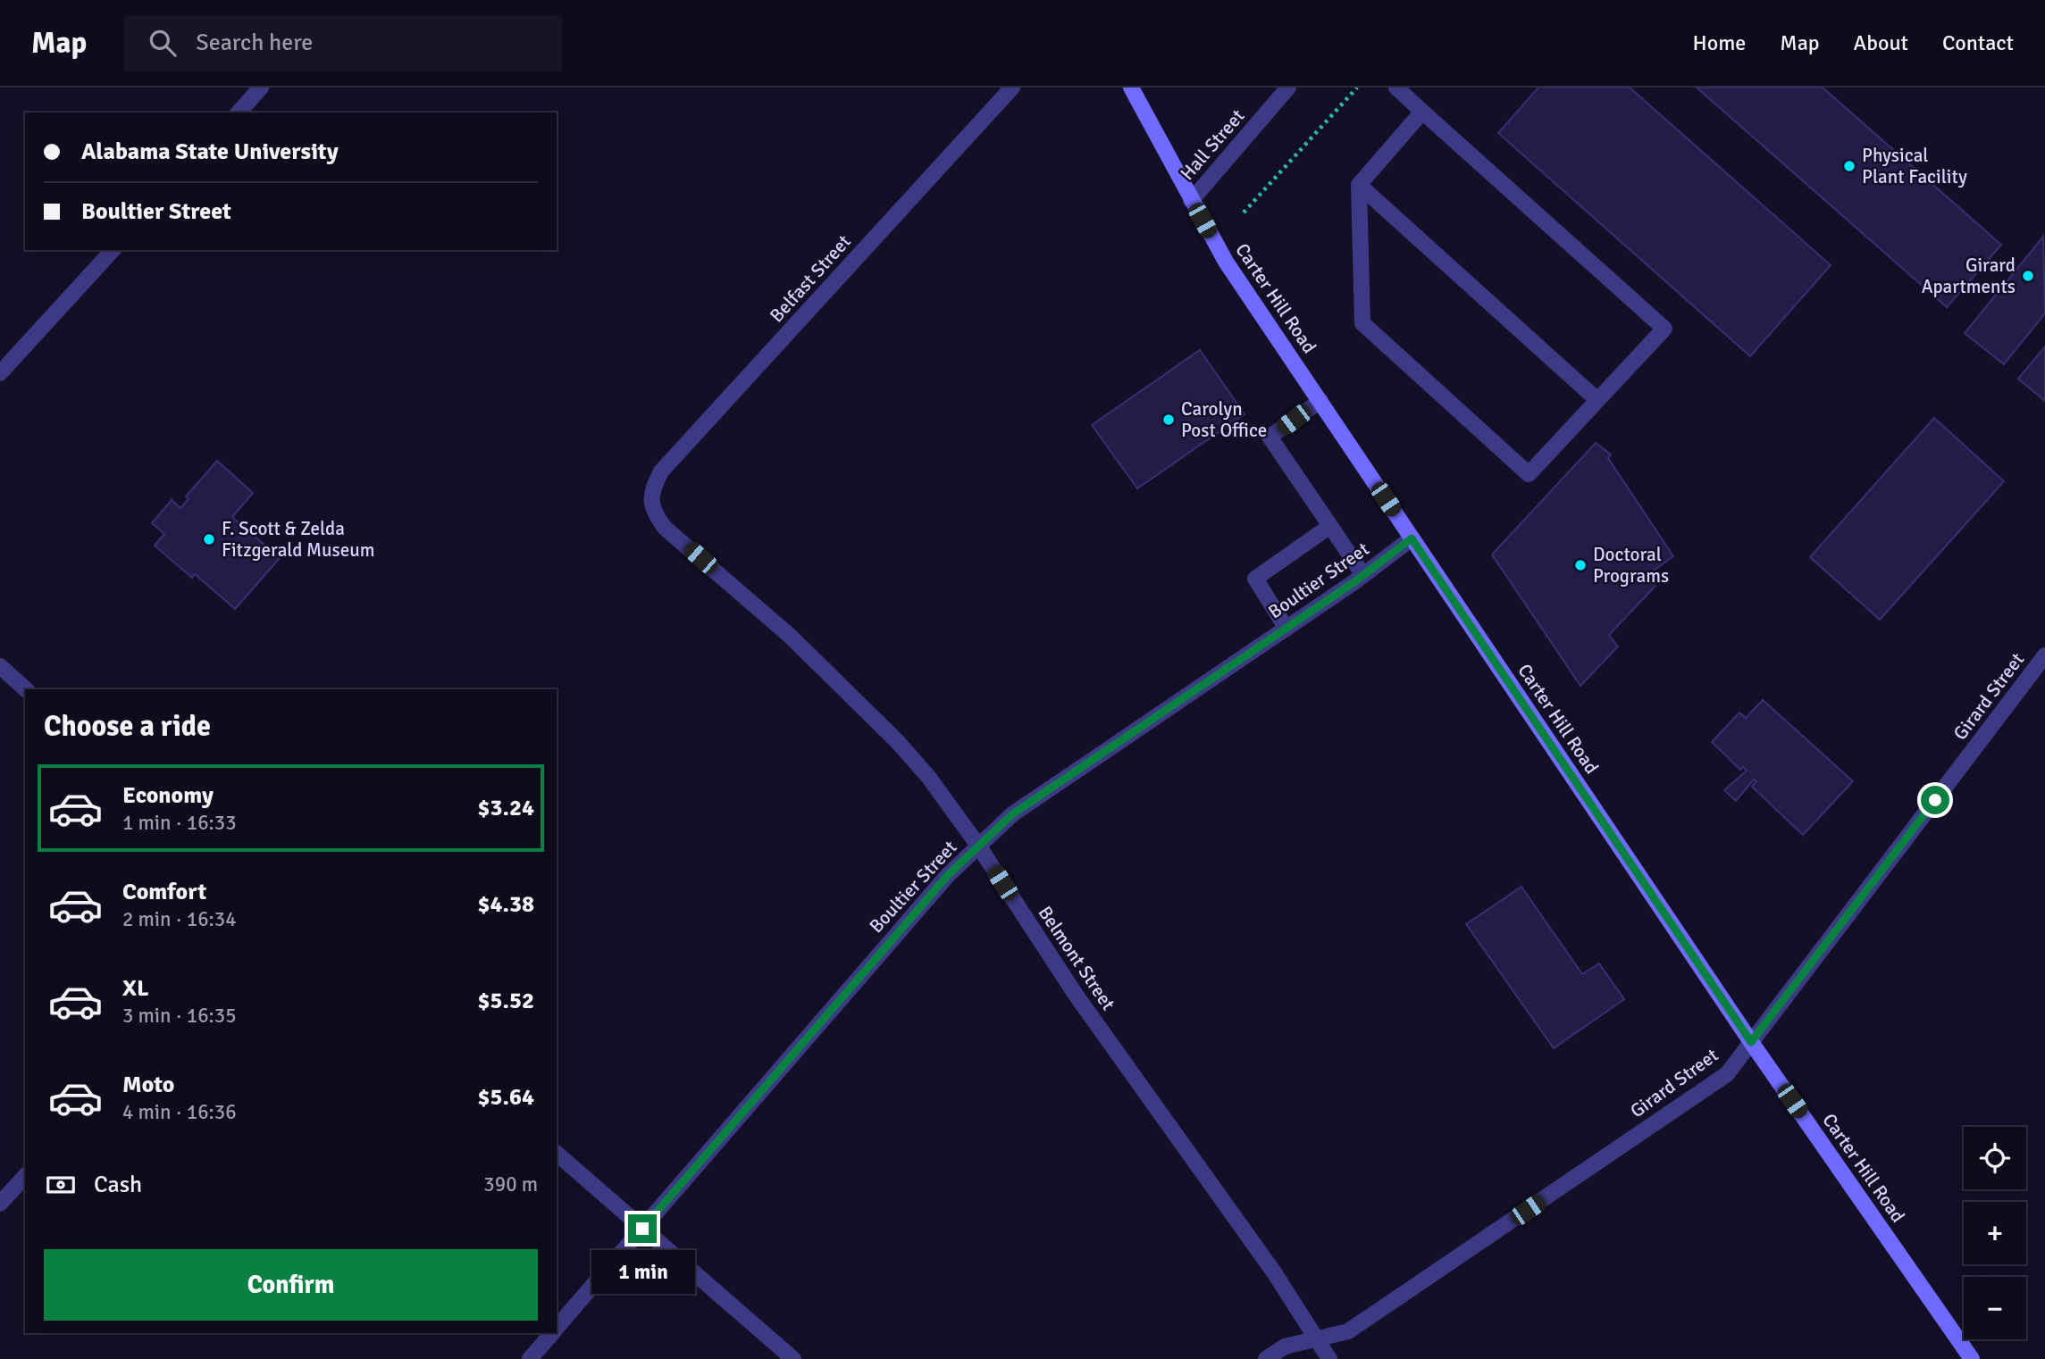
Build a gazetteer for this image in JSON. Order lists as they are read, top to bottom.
{
  "streets": {
    "main road": ["Carter Hill Road"],
    "street": [
      "Hall Street",
      "Belfast Street",
      "Boultier Street",
      "Girard Street",
      "Belmont Street"
    ]
  },
  "crossings": [
    ["Hall Street", "Carter Hill Road"],
    ["Belfast Street", "Belmont Street"],
    ["Carter Hill Road", "Boultier Street"],
    ["Carter Hill Road", "Girard Street"],
    ["Boultier Street", "Belmont Street"],
    ["Girard Street", "Belmont Street"]
  ],
  "places": [
    "Physical Plant Facility",
    "Girard Apartments",
    "Carolyn Post Office",
    "F. Scott & Zelda Fitzgerald Museum",
    "Doctoral Programs"
  ],
  "page": {
    "header": "Map",
    "search": "Search here",
    "nav": [
      "Home",
      "Map",
      "About",
      "Contact"
    ],
    "banner": ["Alabama State University", "Boultier Street"],
    "heading": "Choose a ride",
    "list": [
      {
        "name": "Economy",
        "note": "1 min · 16:33",
        "value": "$3.24"
      },
      {
        "name": "Comfort",
        "note": "2 min · 16:34",
        "value": "$4.38"
      },
      {
        "name": "XL",
        "note": "3 min · 16:35",
        "value": "$5.52"
      },
      {
        "name": "Moto",
        "note": "4 min · 16:36",
        "value": "$5.64"
      }
    ],
    "map_buttons": ["+", "−"],
    "pay": ["Cash", "390 m"],
    "buttons": "Confirm",
    "bubble": "1 min"
  }
}
